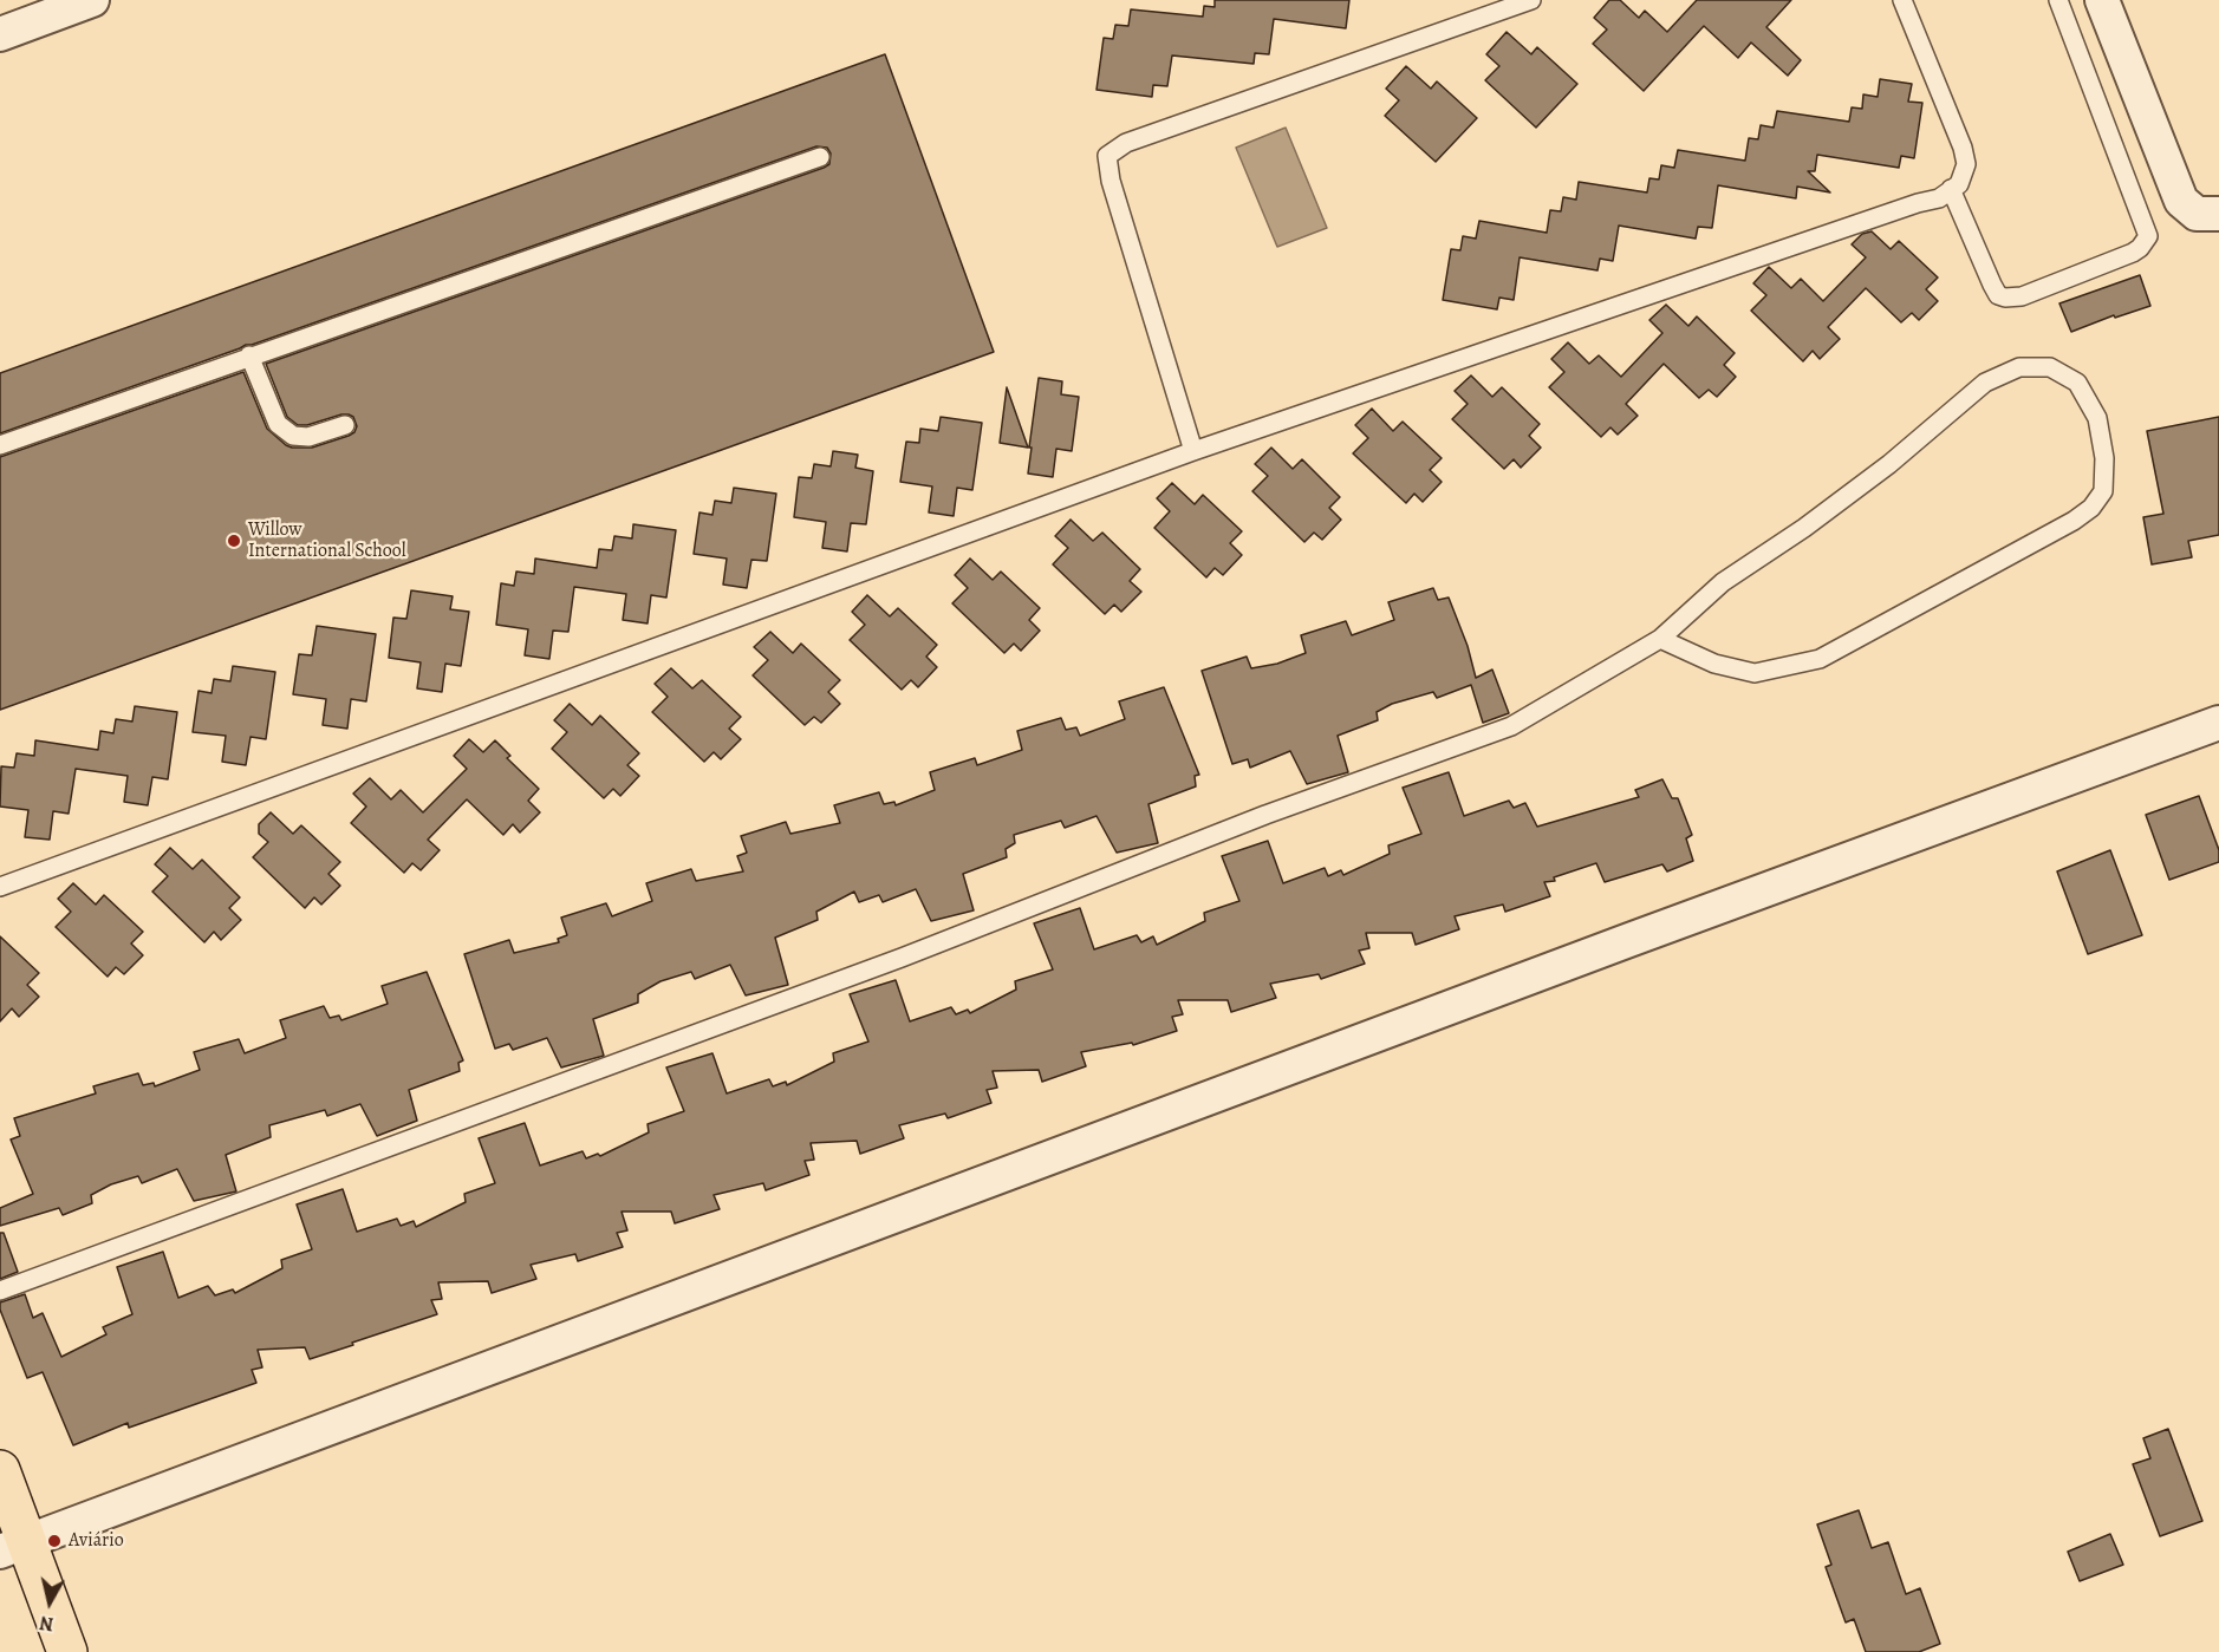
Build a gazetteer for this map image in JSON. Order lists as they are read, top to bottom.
{
  "places": ["Willow International School", "Aviário"],
  "north": "bottom"
}
